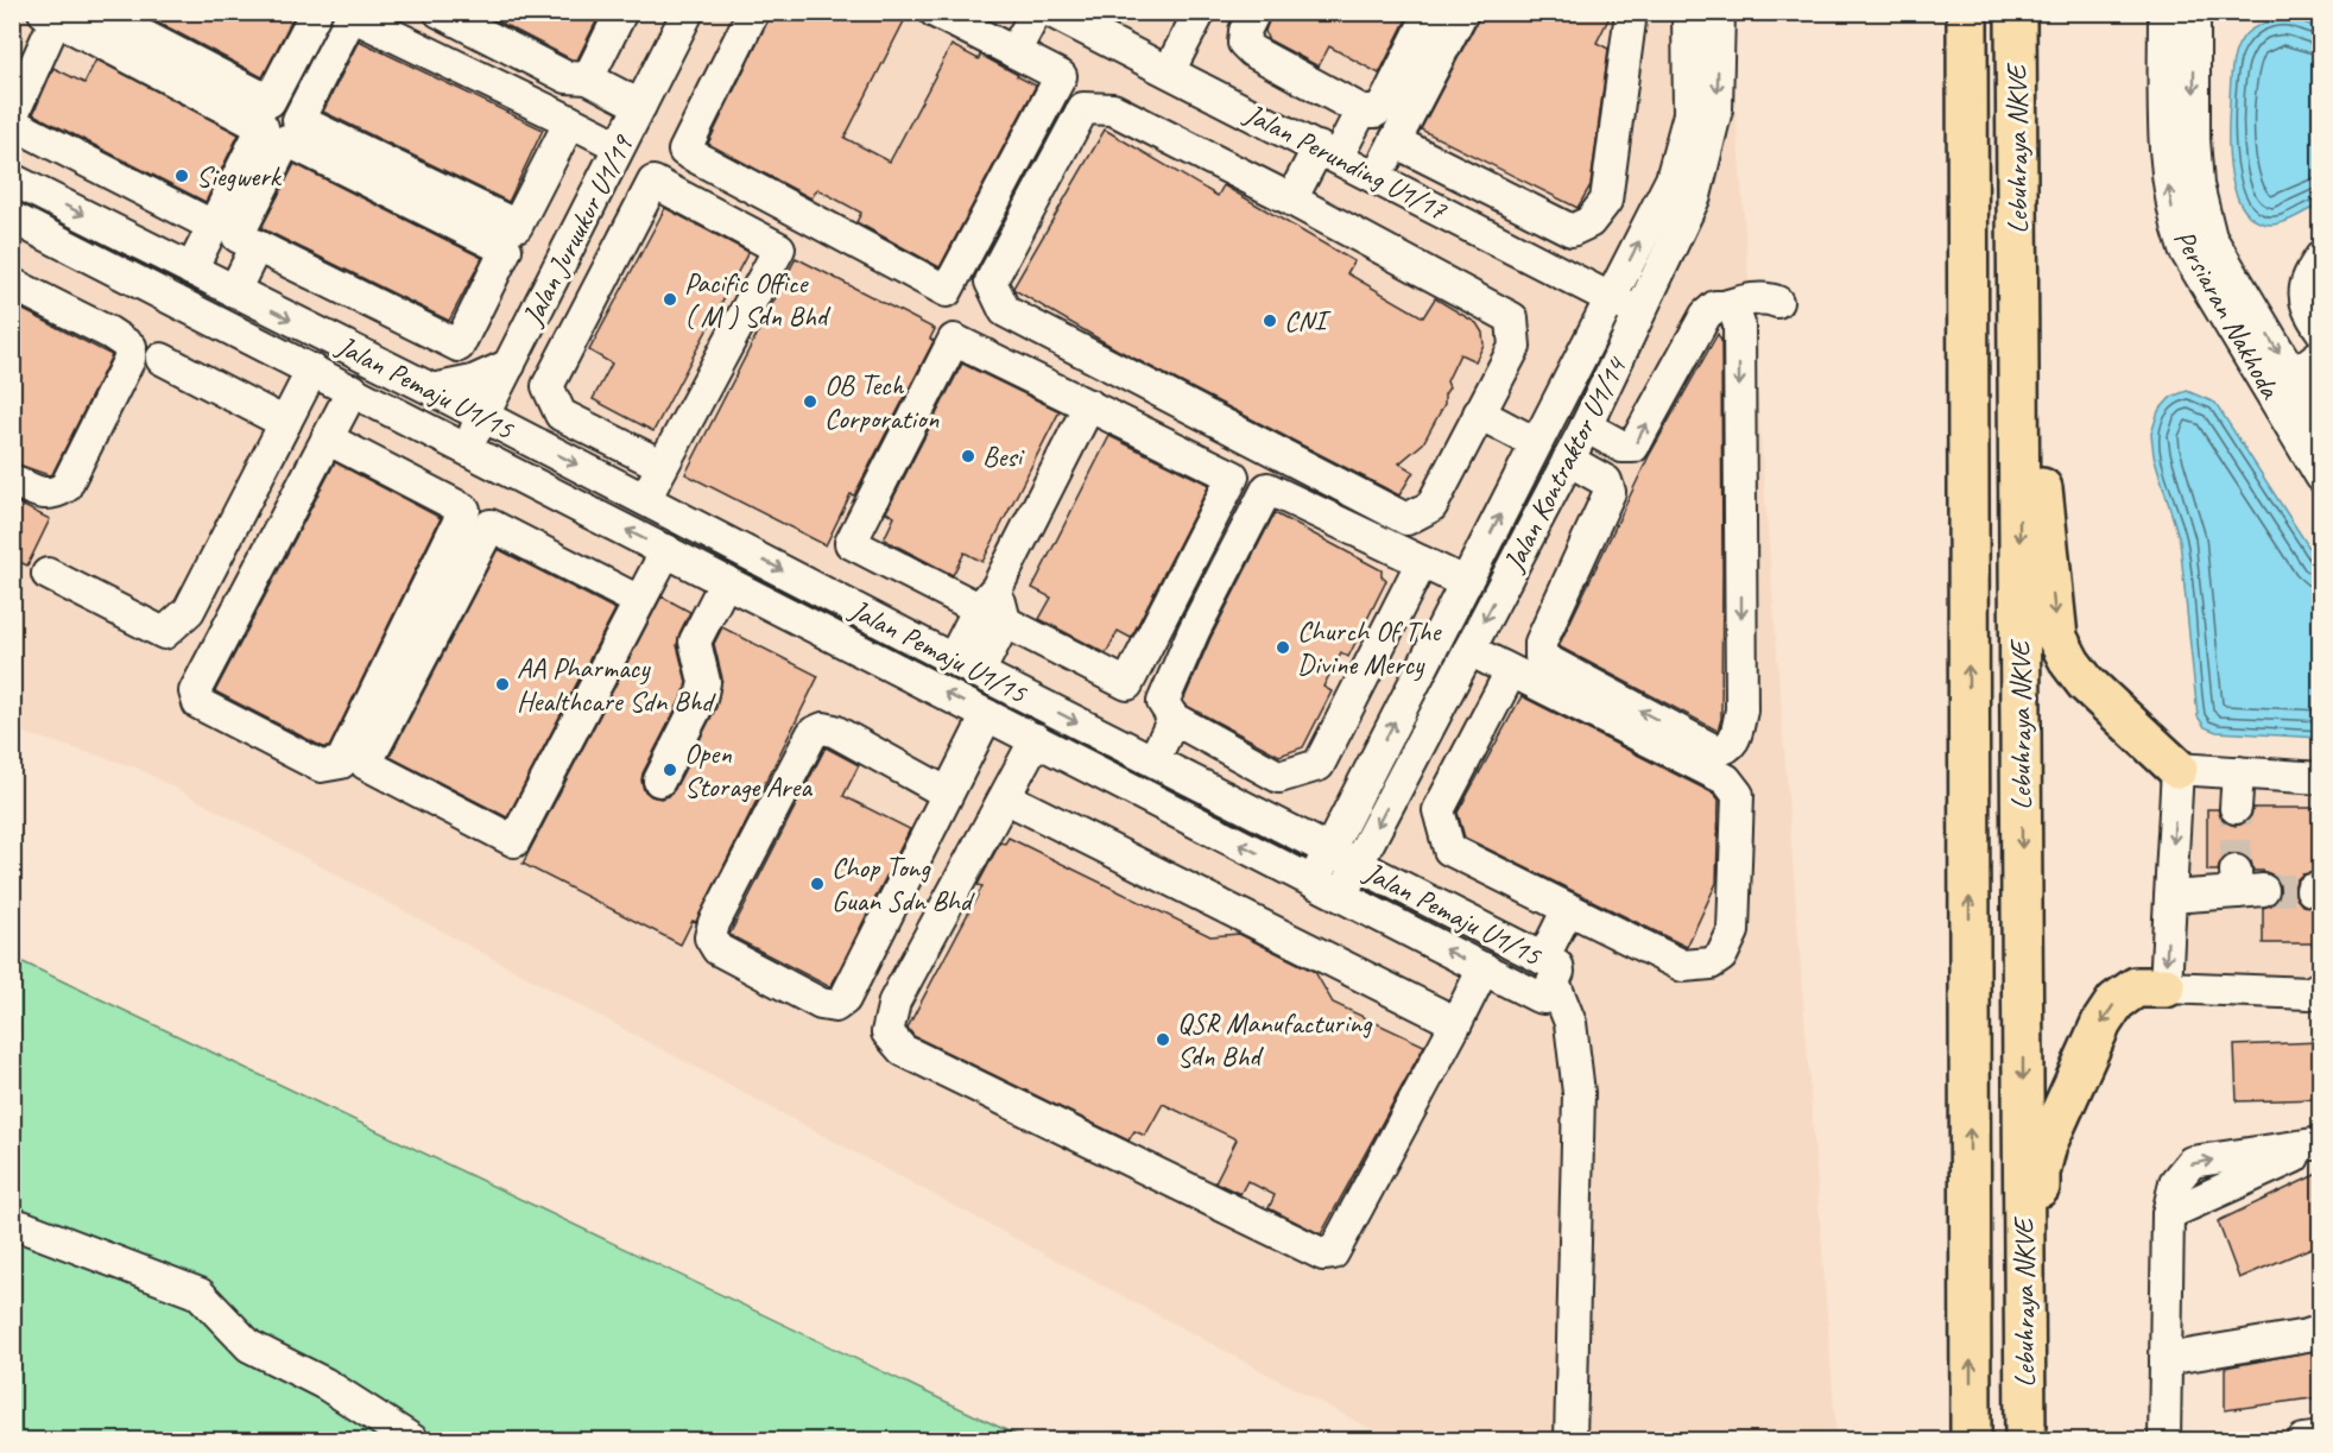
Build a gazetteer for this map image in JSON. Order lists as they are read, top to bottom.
{
  "streets": {
    "highway": ["Lebuhraya NKVE"],
    "street": [
      "Jalan Perunding U1/17",
      "Jalan Juruukur U1/19",
      "Persiaran Nakhoda",
      "Jalan Pemaju U1/15",
      "Jalan Kontraktor U1/14"
    ]
  },
  "crossings": [
    ["Jalan Perunding U1/17", "Jalan Kontraktor U1/14"],
    ["Jalan Juruukur U1/19", "Jalan Pemaju U1/15"],
    ["Jalan Pemaju U1/15", "Jalan Kontraktor U1/14"]
  ],
  "places": [
    "Siegwerk",
    "Pacific Office ( M ) Sdn Bhd",
    "CNI",
    "OB Tech Corporation",
    "Besi",
    "Church Of The Divine Mercy",
    "AA Pharmacy Healthcare Sdn Bhd",
    "Open Storage Area",
    "Chop Tong Guan Sdn Bhd",
    "QSR Manufacturing Sdn Bhd"
  ]
}
